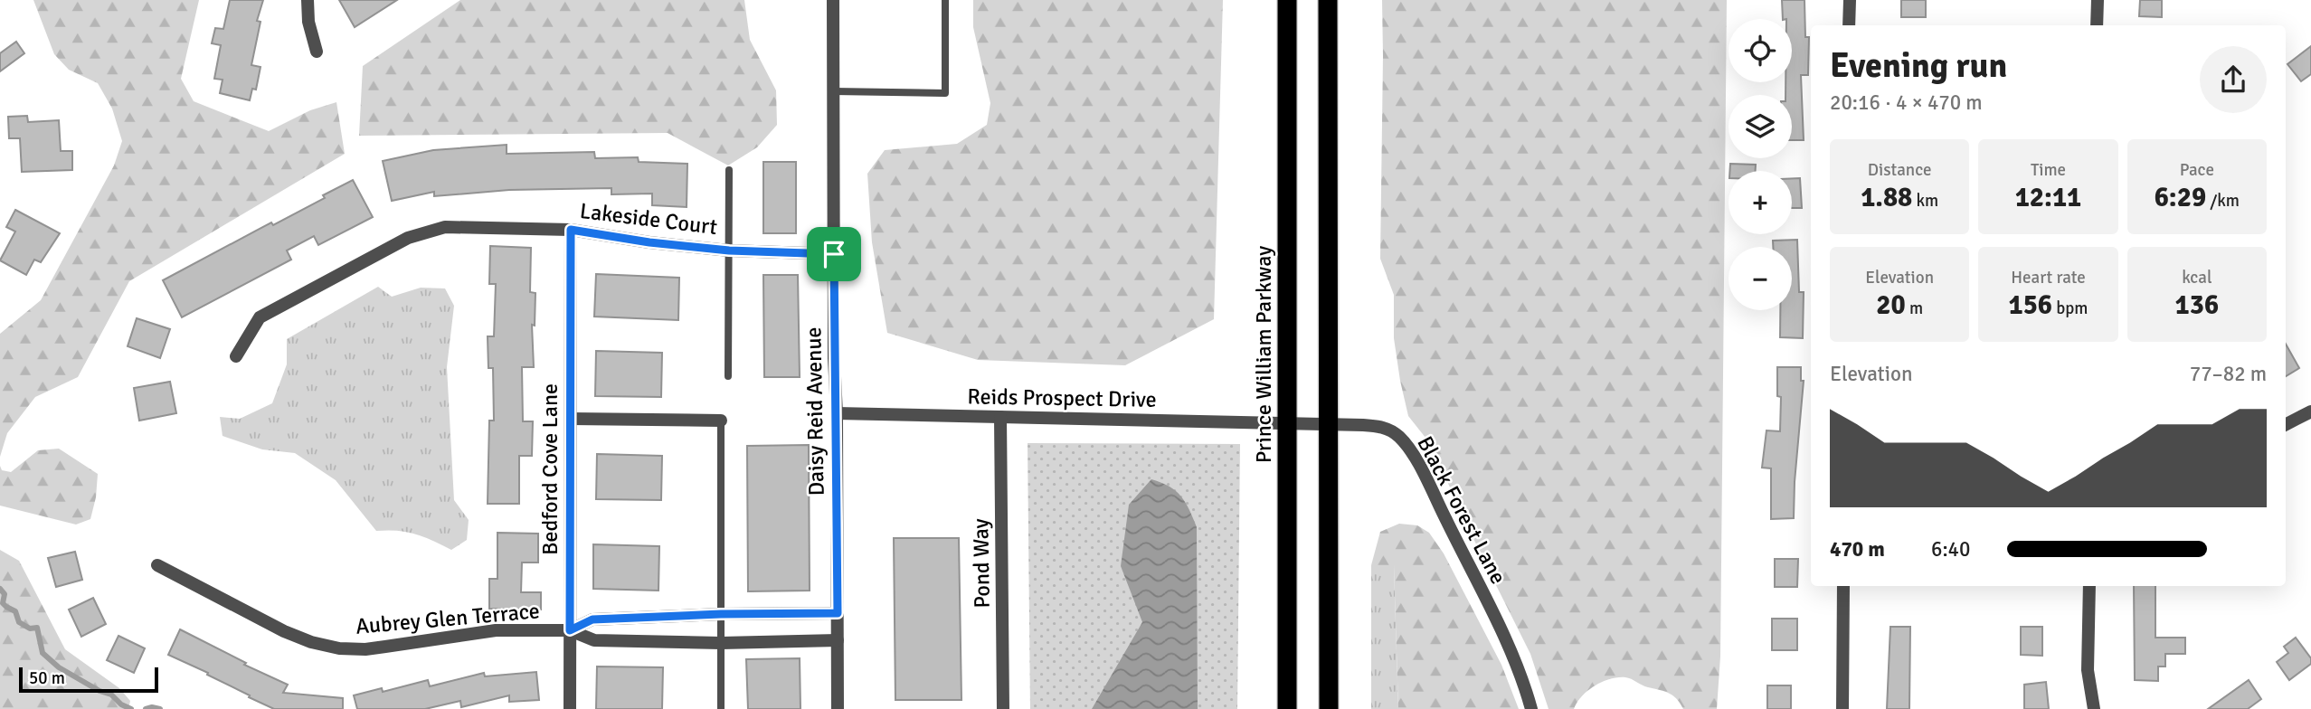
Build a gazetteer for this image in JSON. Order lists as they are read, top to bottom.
{
  "streets": {
    "highway": ["Prince William Parkway"],
    "street": [
      "Lakeside Court",
      "Reids Prospect Drive",
      "Daisy Reid Avenue",
      "Bedford Cove Lane",
      "Black Forest Lane",
      "Pond Way",
      "Aubrey Glen Terrace"
    ]
  },
  "crossings": [
    ["Lakeside Court", "Daisy Reid Avenue"],
    ["Lakeside Court", "Bedford Cove Lane"],
    ["Prince William Parkway", "Reids Prospect Drive"],
    ["Prince William Parkway", "Black Forest Lane"],
    ["Reids Prospect Drive", "Daisy Reid Avenue"],
    ["Reids Prospect Drive", "Black Forest Lane"],
    ["Reids Prospect Drive", "Pond Way"],
    ["Bedford Cove Lane", "Aubrey Glen Terrace"]
  ],
  "scale_bar": "50 m",
  "page": {
    "map_buttons": ["+", "−"],
    "heading": ["Evening run", "20:16 · 4 × 470 m"],
    "stats": [
      ["Distance", "1.88 km"],
      ["Time", "12:11"],
      ["Pace", "6:29 /km"],
      ["Elevation", "20 m"],
      ["Heart rate", "156 bpm"],
      ["kcal", "136"]
    ],
    "chart": ["Elevation", "77–82 m"],
    "list": [
      {
        "name": "470 m",
        "note": "6:40"
      }
    ],
    "scale": "50 m"
  }
}
